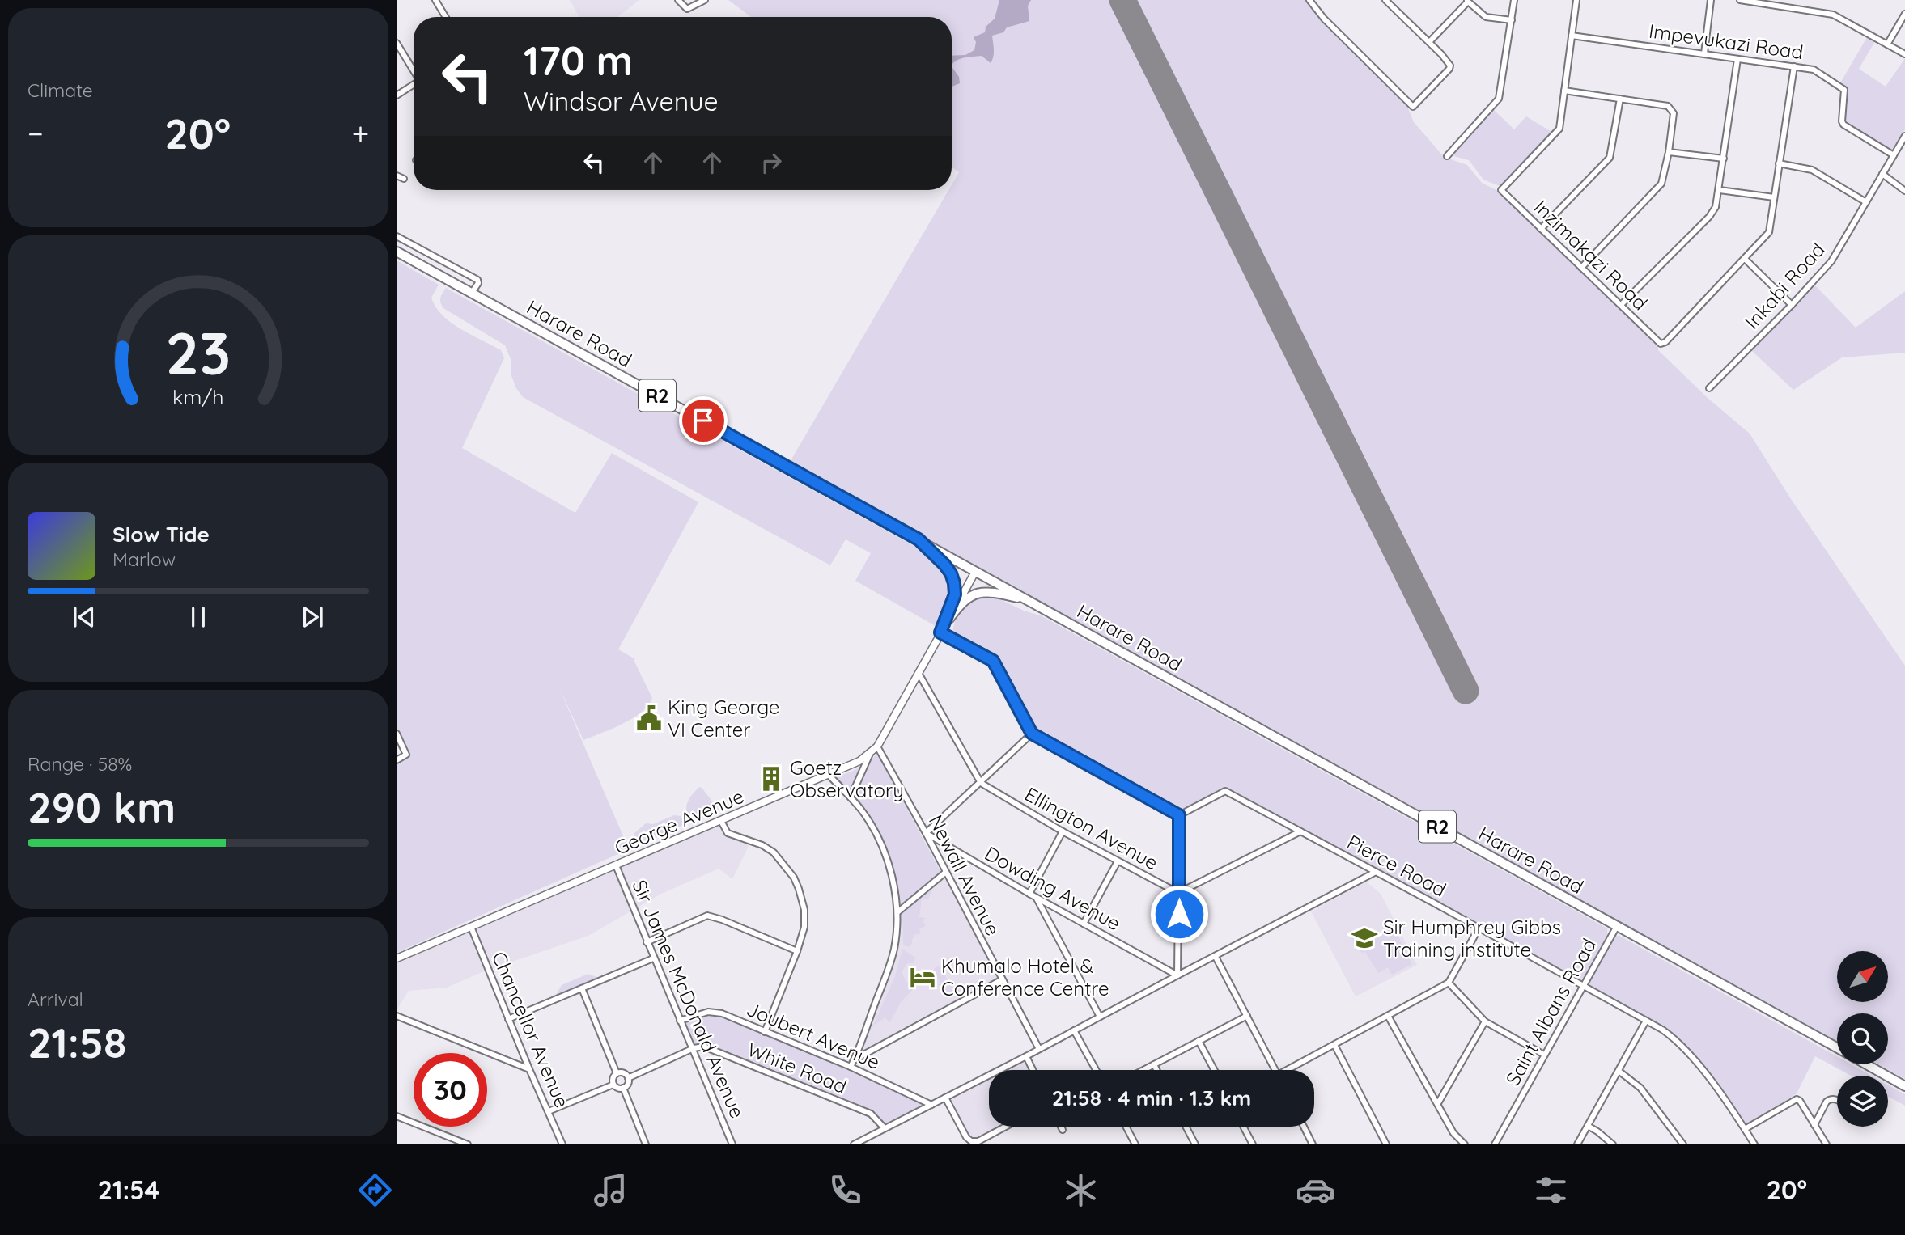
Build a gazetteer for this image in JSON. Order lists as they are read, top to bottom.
{
  "streets": {
    "highway": ["Harare Road", "R2"],
    "main road": ["George Avenue"],
    "street": [
      "Impevukazi Road",
      "Inzimakazi Road",
      "Inkabi Road",
      "Ellington Avenue",
      "Pierce Road",
      "Newall Avenue",
      "Dowding Avenue",
      "Sir James McDonald Avenue",
      "Saint Albans Road",
      "Chancellor Avenue",
      "Joubert Avenue",
      "White Road"
    ]
  },
  "crossings": [
    ["Impevukazi Road", "Inkabi Road"],
    ["Harare Road", "George Avenue"],
    ["Harare Road", "Saint Albans Road"],
    ["George Avenue", "Ellington Avenue"],
    ["George Avenue", "Newall Avenue"],
    ["George Avenue", "Sir James McDonald Avenue"],
    ["George Avenue", "Chancellor Avenue"],
    ["Pierce Road", "Saint Albans Road"],
    ["Newall Avenue", "Dowding Avenue"],
    ["Sir James McDonald Avenue", "Joubert Avenue"],
    ["Sir James McDonald Avenue", "White Road"]
  ],
  "places": {
    "public building": ["King George VI Center"],
    "building": ["Goetz Observatory"],
    "school or university": ["Sir Humphrey Gibbs Training institute"],
    "hotel": ["Khumalo Hotel & Conference Centre"]
  },
  "north": "top right",
  "page": {
    "tile": [
      "Climate",
      ["Range · 58%", "290 km"],
      ["Arrival", "21:58"]
    ],
    "turn": ["170 m", "Windsor Avenue"],
    "heat": ["−", "20°", "+"],
    "song": ["Slow Tide", "Marlow"],
    "limit": "30",
    "trip": "21:58 · 4 min · 1.3 km",
    "tabs": ["21:54", "20°"],
    "gauge": ["23", "km/h"]
  }
}
